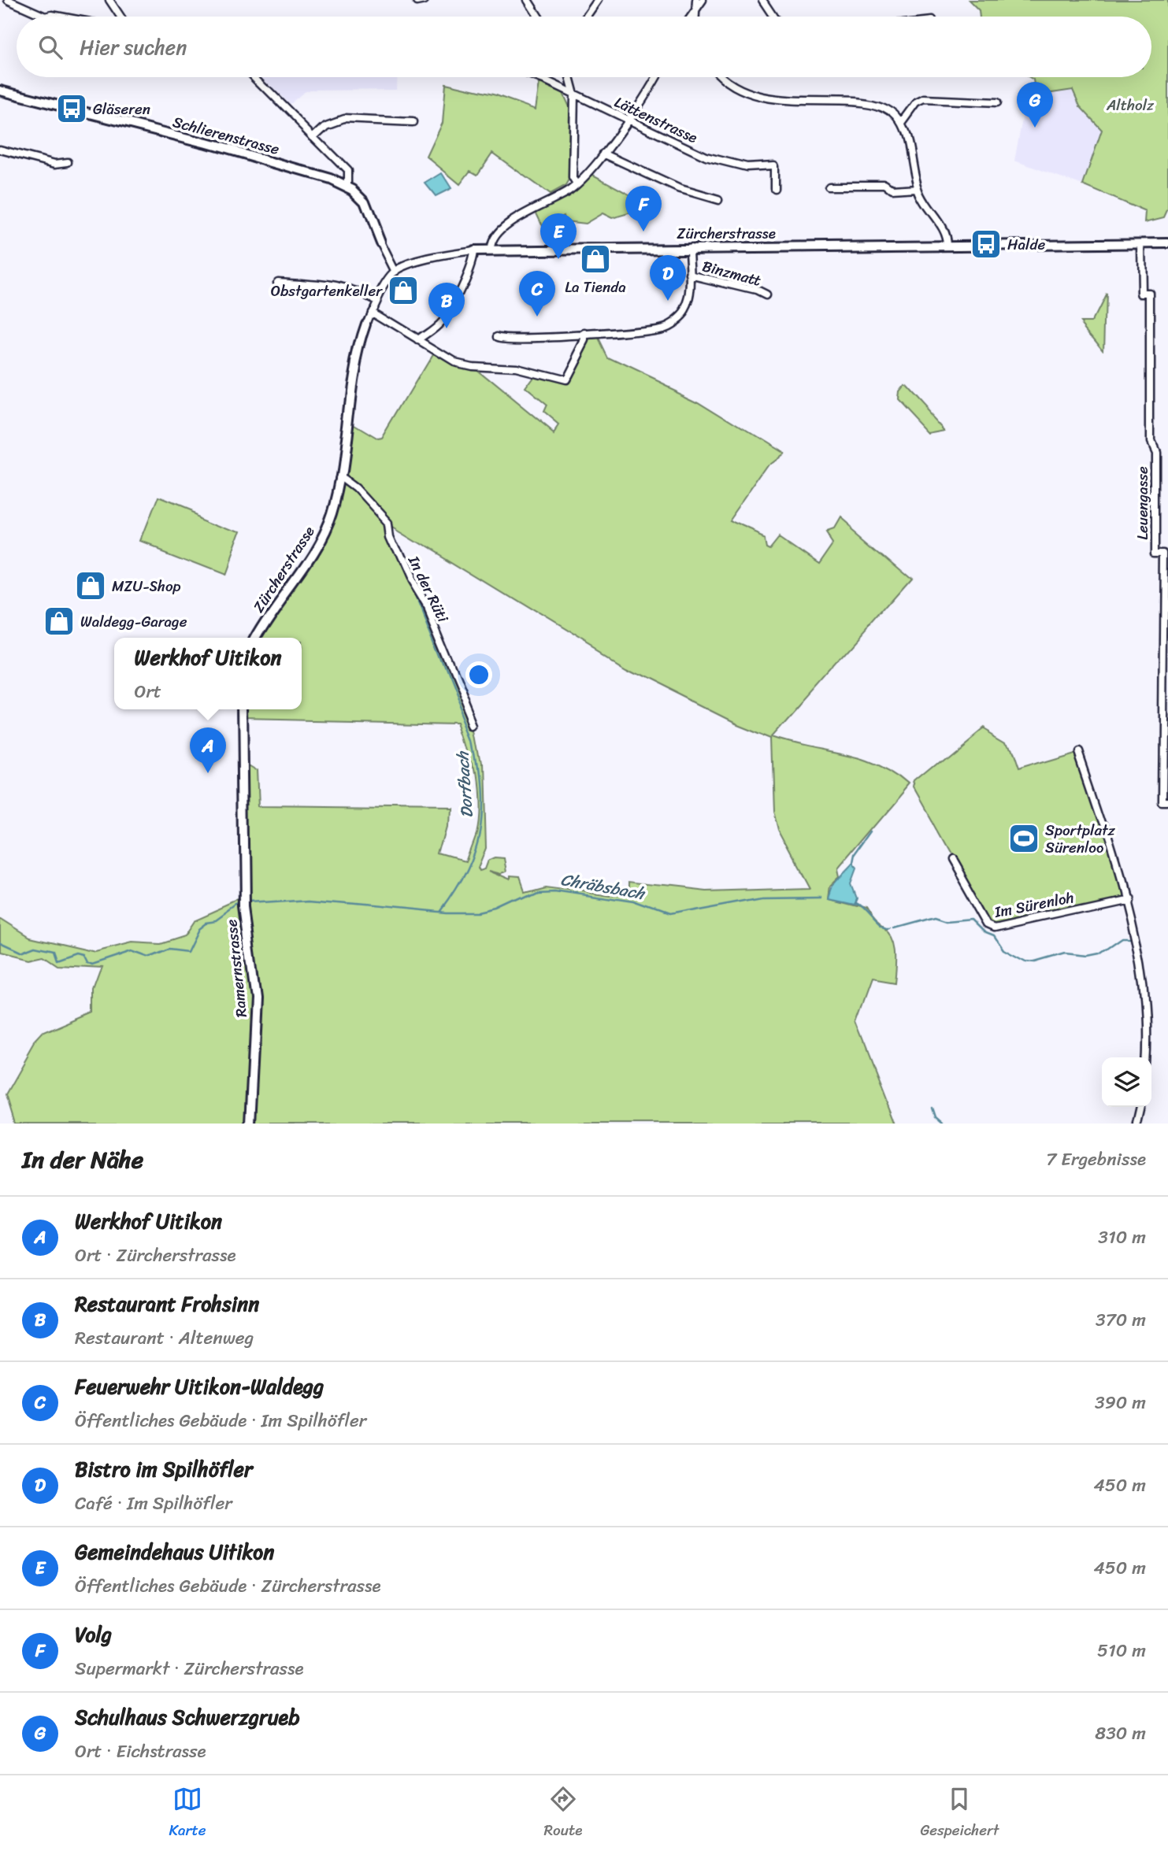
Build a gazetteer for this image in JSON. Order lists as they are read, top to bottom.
{
  "streets": {
    "street": [
      "Lättenstrasse",
      "Schlierenstrasse",
      "Zürcherstrasse",
      "Binzmatt",
      "Leuengasse",
      "In der Rüti",
      "Im Sürenloh",
      "Ramernstrasse"
    ]
  },
  "crossings": [
    ["Schlierenstrasse", "Zürcherstrasse"],
    ["Zürcherstrasse", "Leuengasse"],
    ["Zürcherstrasse", "In der Rüti"]
  ],
  "water": ["Dorfbach", "Chräbsbach"],
  "parks": ["Altholz"],
  "places": {
    "bus stop": ["Gläseren", "Halde"],
    "shop": [
      "La Tienda",
      "Obstgartenkeller",
      "MZU-Shop",
      "Waldegg-Garage"
    ],
    "sports": ["Sportplatz Sürenloo"]
  },
  "page": {
    "search": "Hier suchen",
    "pins": [
      "G",
      "F",
      "E",
      "D",
      "C",
      "B",
      "A"
    ],
    "popup": ["Werkhof Uitikon", "Ort"],
    "heading": ["In der Nähe", "7 Ergebnisse"],
    "list": [
      {
        "mark": "A",
        "name": "Werkhof Uitikon",
        "note": "Ort · Zürcherstrasse",
        "value": "310 m"
      },
      {
        "mark": "B",
        "name": "Restaurant Frohsinn",
        "note": "Restaurant · Altenweg",
        "value": "370 m"
      },
      {
        "mark": "C",
        "name": "Feuerwehr Uitikon-Waldegg",
        "note": "Öffentliches Gebäude · Im Spilhöfler",
        "value": "390 m"
      },
      {
        "mark": "D",
        "name": "Bistro im Spilhöfler",
        "note": "Café · Im Spilhöfler",
        "value": "450 m"
      },
      {
        "mark": "E",
        "name": "Gemeindehaus Uitikon",
        "note": "Öffentliches Gebäude · Zürcherstrasse",
        "value": "450 m"
      },
      {
        "mark": "F",
        "name": "Volg",
        "note": "Supermarkt · Zürcherstrasse",
        "value": "510 m"
      },
      {
        "mark": "G",
        "name": "Schulhaus Schwerzgrueb",
        "note": "Ort · Eichstrasse",
        "value": "830 m"
      }
    ],
    "nav": ["Karte", "Route", "Gespeichert"]
  }
}
